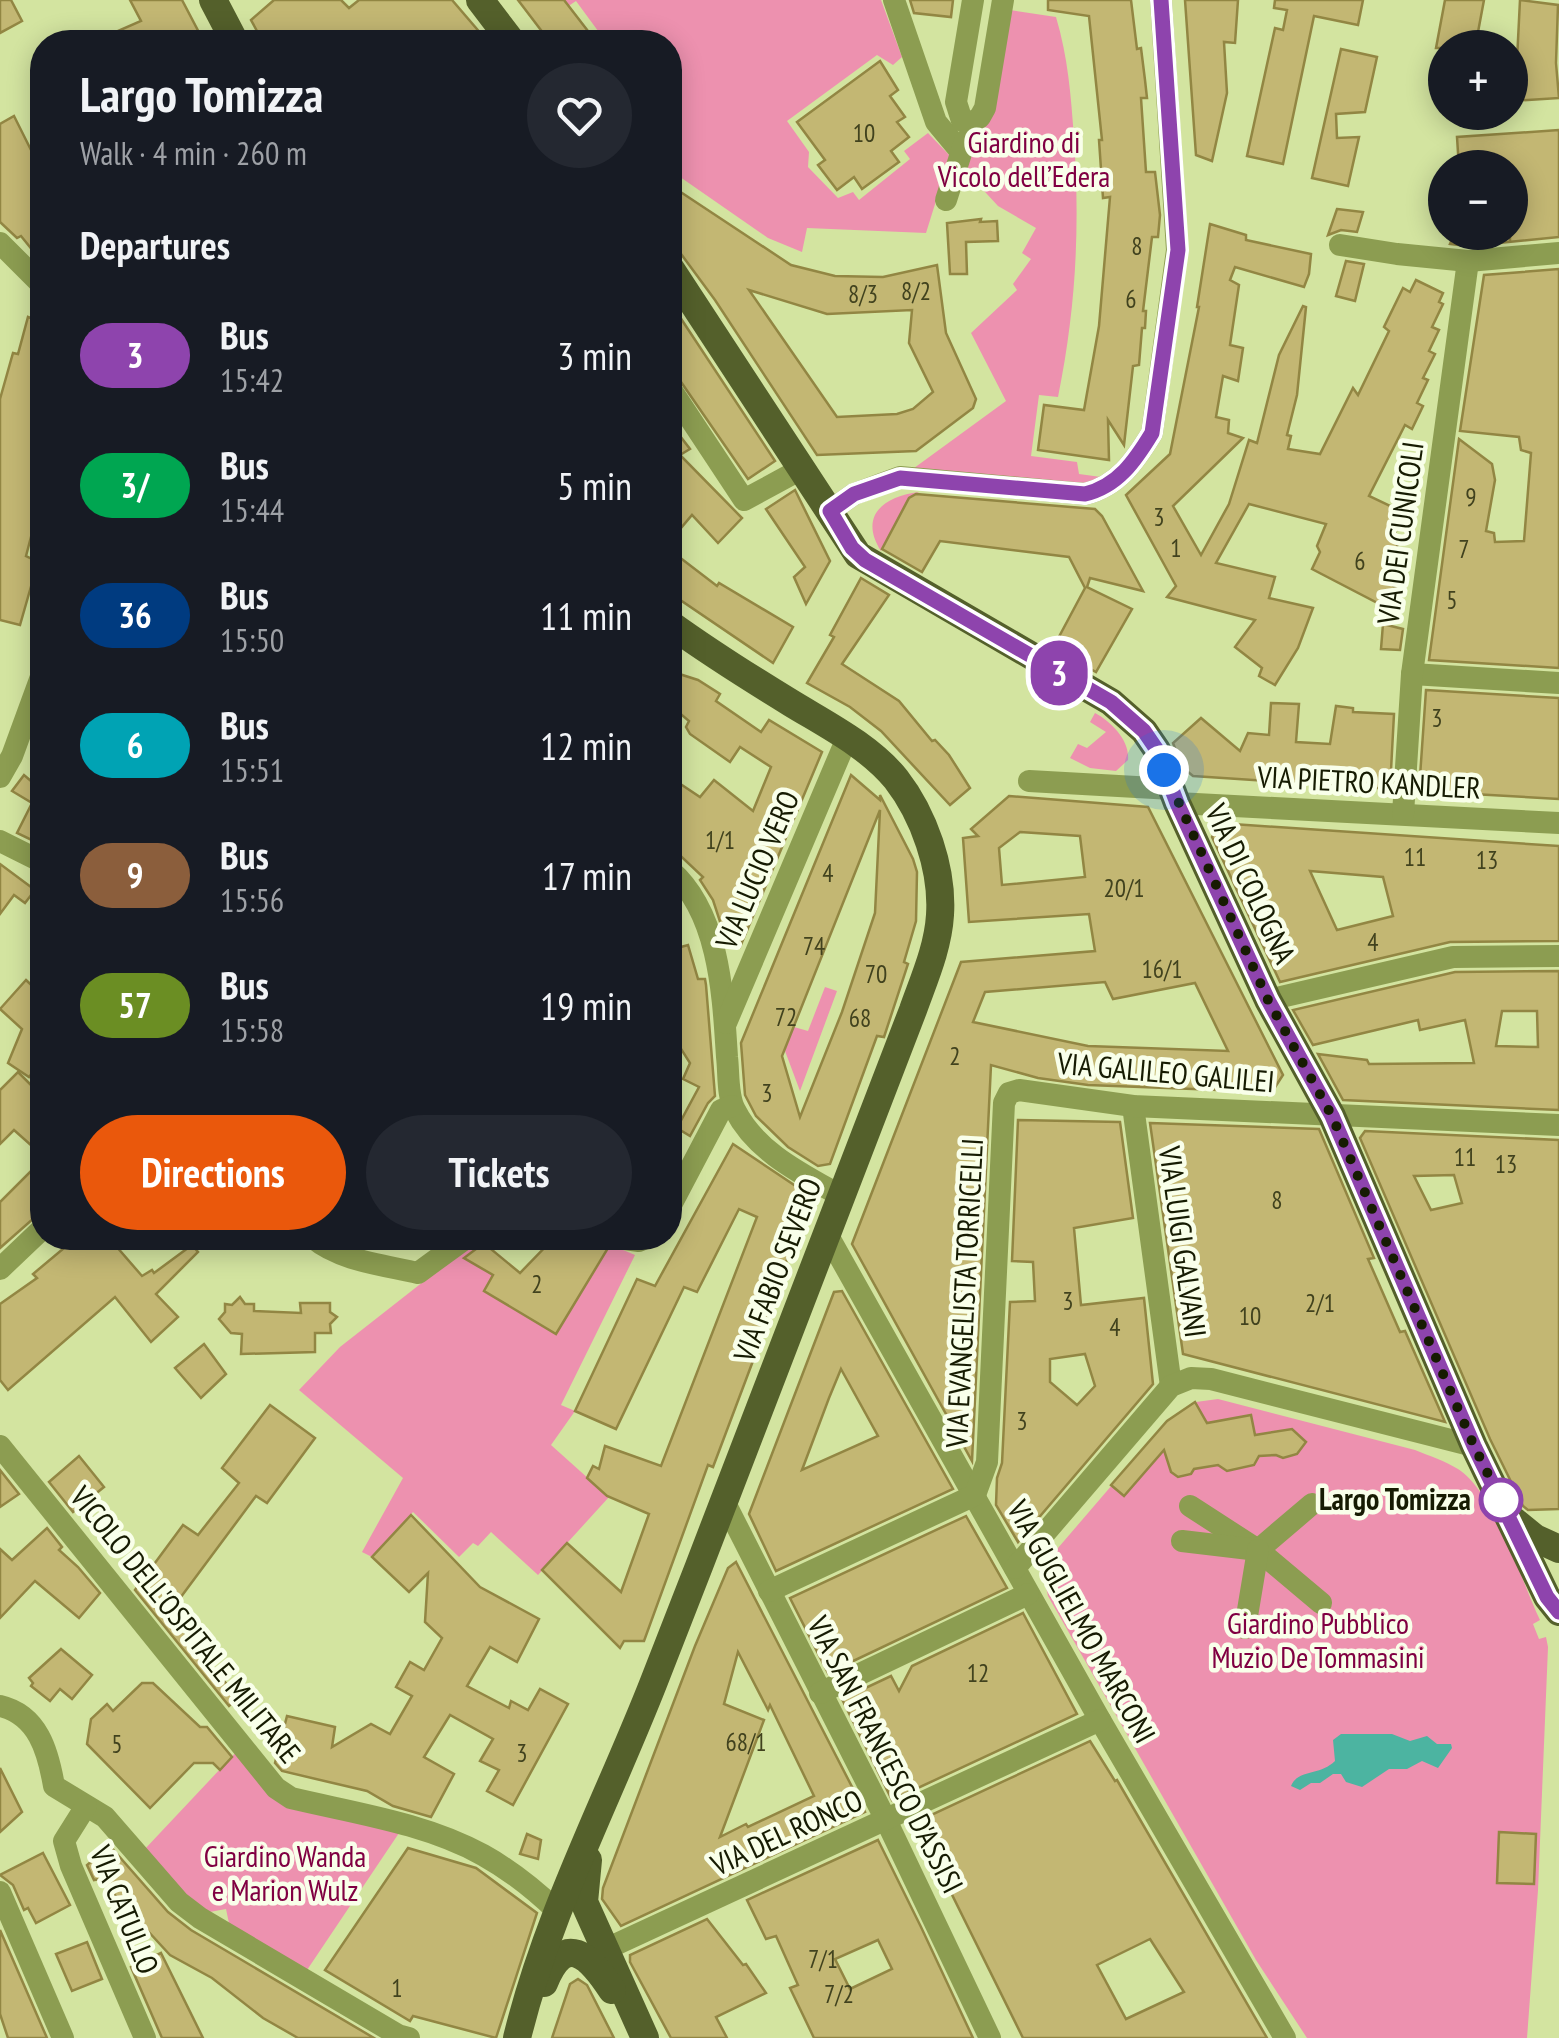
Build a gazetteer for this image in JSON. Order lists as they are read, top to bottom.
{
  "streets": {
    "main road": ["VIA DI COLOGNA", "VIA FABIO SEVERO"],
    "street": [
      "VIA DEI CUNICOLI",
      "VIA PIETRO KANDLER",
      "VIA LUCIO VERO",
      "VIA GALILEO GALILEI",
      "VIA LUIGI GALVANI",
      "VIA EVANGELISTA TORRICELLI",
      "VIA GUGLIELMO MARCONI",
      "VICOLO DELL'OSPITALE MILITARE",
      "VIA SAN FRANCESCO D'ASSISI",
      "VIA DEL RONCO",
      "VIA CATULLO"
    ]
  },
  "crossings": [
    ["VIA DEI CUNICOLI", "VIA PIETRO KANDLER"],
    ["VIA PIETRO KANDLER", "VIA DI COLOGNA"],
    ["VIA LUCIO VERO", "VIA FABIO SEVERO"],
    ["VIA DI COLOGNA", "VIA GALILEO GALILEI"],
    ["VIA GALILEO GALILEI", "VIA LUIGI GALVANI"],
    ["VIA GALILEO GALILEI", "VIA EVANGELISTA TORRICELLI"],
    ["VIA FABIO SEVERO", "VIA GUGLIELMO MARCONI"],
    ["VIA FABIO SEVERO", "VICOLO DELL'OSPITALE MILITARE"],
    ["VIA FABIO SEVERO", "VIA SAN FRANCESCO D'ASSISI"],
    ["VIA EVANGELISTA TORRICELLI", "VIA GUGLIELMO MARCONI"],
    ["VIA GUGLIELMO MARCONI", "VIA DEL RONCO"],
    ["VIA SAN FRANCESCO D'ASSISI", "VIA DEL RONCO"]
  ],
  "parks": ["Giardino di Vicolo dell’Edera", "Giardino Pubblico Muzio De Tommasini", "Giardino Wanda e Marion Wulz"],
  "places": ["Largo Tomizza"],
  "lines": ["bus line 3"],
  "house_numbers": [
    "10",
    "8",
    "8/2",
    "8/3",
    "6",
    "9",
    "3",
    "1",
    "7",
    "6",
    "5",
    "3",
    "1/1",
    "11",
    "13",
    "4",
    "20/1",
    "4",
    "74",
    "16/1",
    "70",
    "72",
    "68",
    "2",
    "3",
    "11",
    "13",
    "8",
    "2",
    "3",
    "2/1",
    "10",
    "4",
    "3",
    "12",
    "68/1",
    "5",
    "3",
    "7/1",
    "1",
    "7/2"
  ],
  "page": {
    "on_map": "3",
    "map_buttons": ["+", "−"],
    "heading": [
      ["Largo Tomizza", "Walk · 4 min · 260 m"],
      "Departures"
    ],
    "list": [
      {
        "mark": "3",
        "name": "Bus",
        "note": "15:42",
        "value": "3 min"
      },
      {
        "mark": "3/",
        "name": "Bus",
        "note": "15:44",
        "value": "5 min"
      },
      {
        "mark": "36",
        "name": "Bus",
        "note": "15:50",
        "value": "11 min"
      },
      {
        "mark": "6",
        "name": "Bus",
        "note": "15:51",
        "value": "12 min"
      },
      {
        "mark": "9",
        "name": "Bus",
        "note": "15:56",
        "value": "17 min"
      },
      {
        "mark": "57",
        "name": "Bus",
        "note": "15:58",
        "value": "19 min"
      }
    ],
    "buttons": ["Directions", "Tickets"]
  }
}
